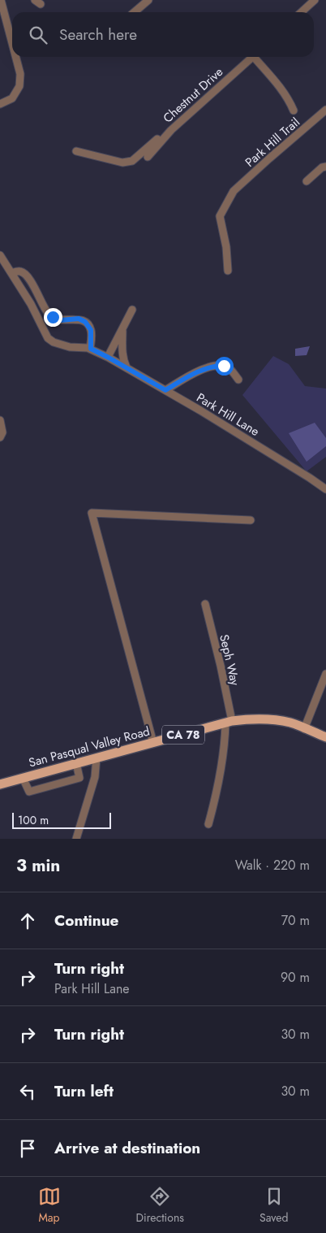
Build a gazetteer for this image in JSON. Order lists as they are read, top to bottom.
{
  "streets": {
    "main road": ["CA 78", "San Pasqual Valley Road"],
    "street": [
      "Chestnut Drive",
      "Park Hill Trail",
      "Park Hill Lane",
      "Seph Way"
    ]
  },
  "crossings": [
    ["Seph Way", "San Pasqual Valley Road"]
  ],
  "scale_bar": "100 m",
  "page": {
    "search": "Search here",
    "scale": "100 m",
    "heading": ["3 min", "Walk · 220 m"],
    "list": [
      ["Continue", "70 m"],
      ["Turn right", "Park Hill Lane", "90 m"],
      ["Turn right", "30 m"],
      ["Turn left", "30 m"],
      "Arrive at destination"
    ],
    "nav": ["Map", "Directions", "Saved"]
  }
}
